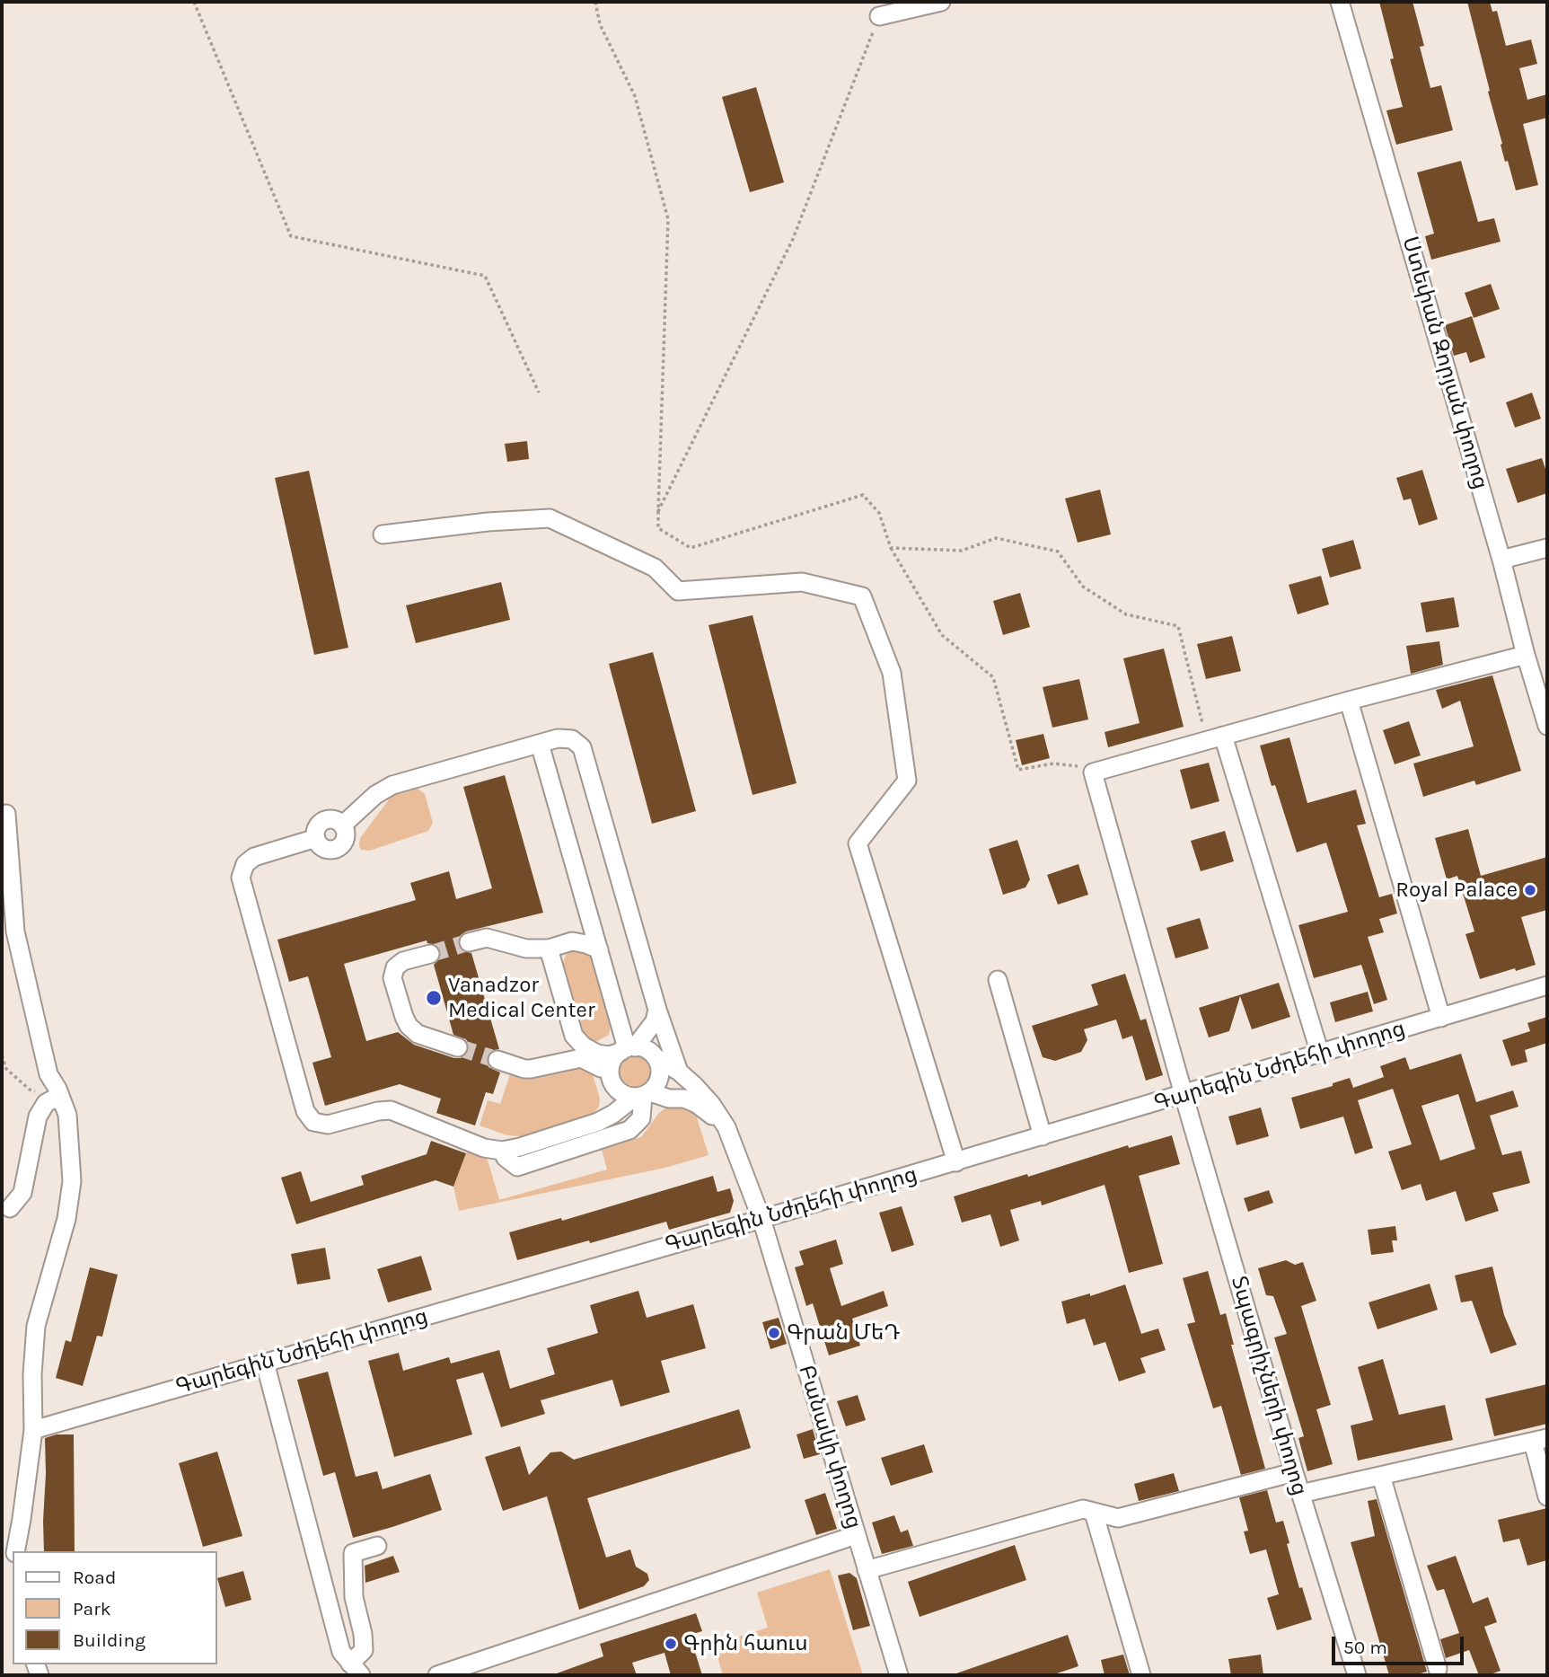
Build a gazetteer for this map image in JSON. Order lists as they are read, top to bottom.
{
  "streets": {
    "street": [
      "Ստեփան Զորյան փողոց",
      "Գարեգին Նժդեհի փողոց",
      "Տպագրիչների փողոց",
      "Բանակի փողոց"
    ]
  },
  "crossings": [
    ["Գարեգին Նժդեհի փողոց", "Տպագրիչների փողոց"],
    ["Գարեգին Նժդեհի փողոց", "Բանակի փողոց"]
  ],
  "places": [
    "Royal Palace",
    "Vanadzor Medical Center",
    "Գրան ՄեԴ",
    "Գրին հաուս"
  ],
  "legend": ["Road", "Park", "Building"],
  "scale_bar": "50 m"
}
